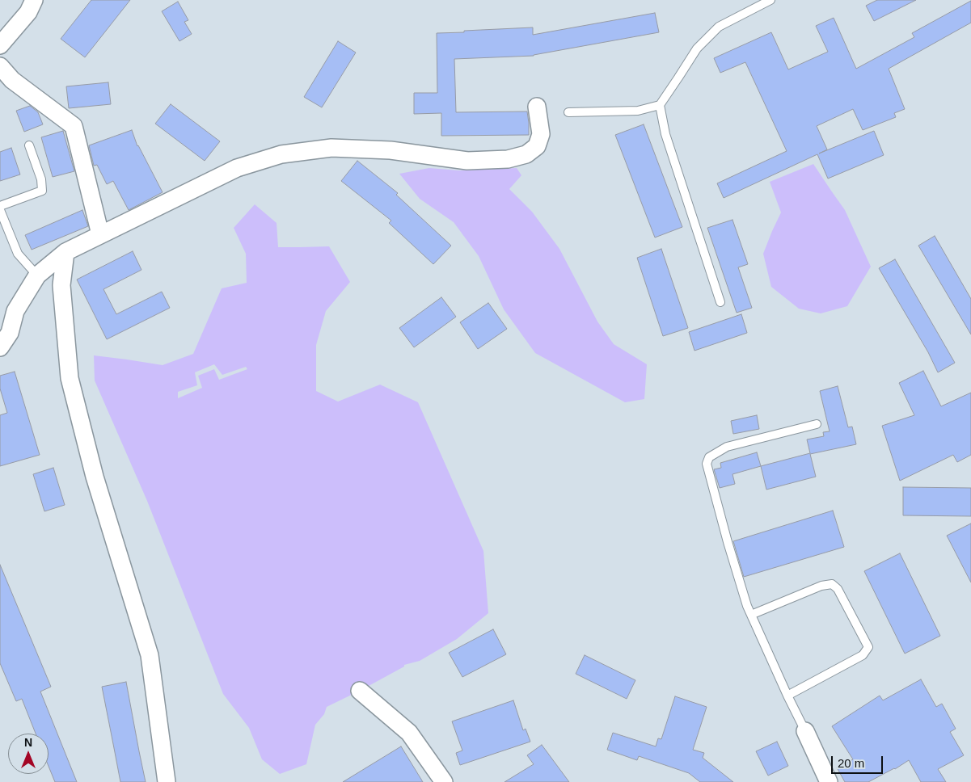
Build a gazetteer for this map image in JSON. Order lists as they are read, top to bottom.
{
  "scale_bar": "20 m",
  "north": "top"
}
